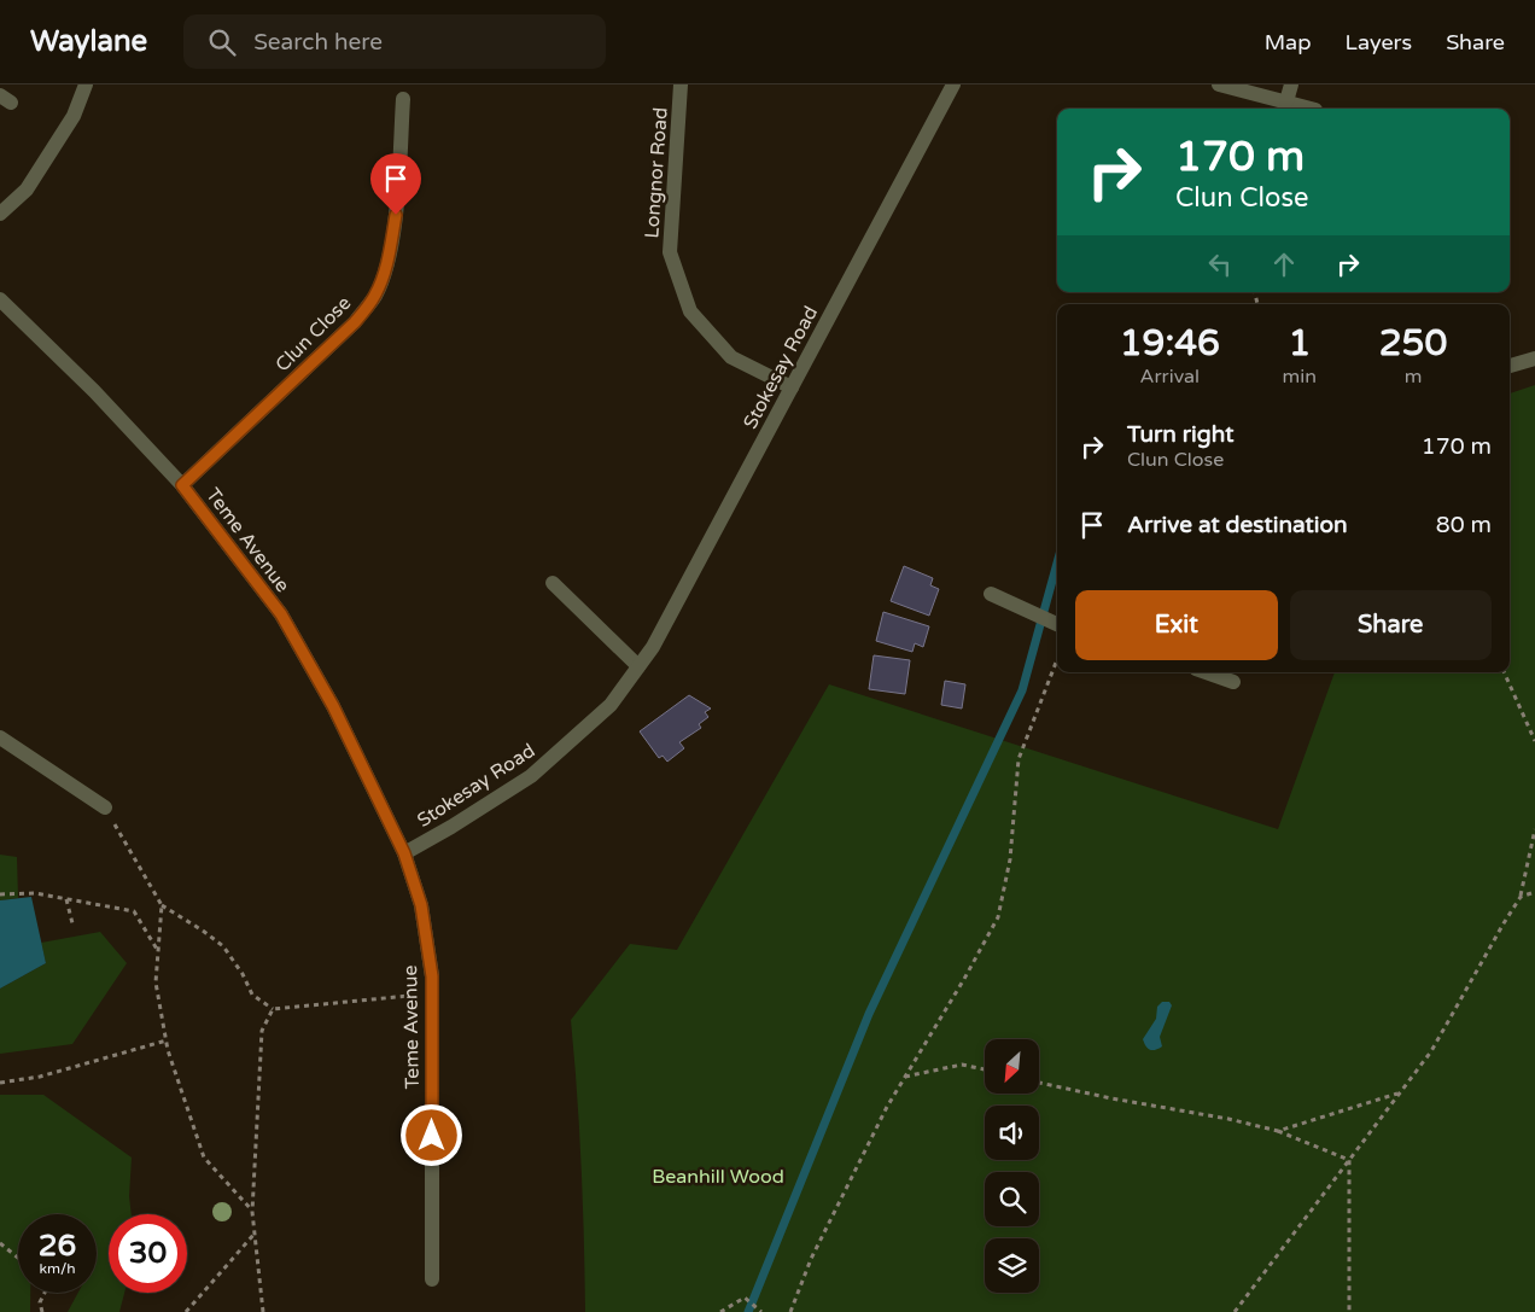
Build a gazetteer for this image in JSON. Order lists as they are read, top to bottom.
{
  "streets": {
    "street": [
      "Longnor Road",
      "Clun Close",
      "Stokesay Road",
      "Teme Avenue"
    ]
  },
  "crossings": [
    ["Longnor Road", "Stokesay Road"],
    ["Clun Close", "Teme Avenue"],
    ["Stokesay Road", "Teme Avenue"]
  ],
  "parks": ["Beanhill Wood"],
  "north": "bottom left",
  "page": {
    "header": "Waylane",
    "search": "Search here",
    "nav": ["Map", "Layers", "Share"],
    "turn": ["170 m", "Clun Close"],
    "eta": [
      "19:46",
      "Arrival",
      "1",
      "min",
      "250",
      "m"
    ],
    "list": [
      {
        "name": "Turn right",
        "note": "Clun Close",
        "value": "170 m"
      },
      {
        "name": "Arrive at destination",
        "value": "80 m"
      }
    ],
    "buttons": ["Exit", "Share"],
    "speed": "26 km/h",
    "limit": "30"
  }
}
